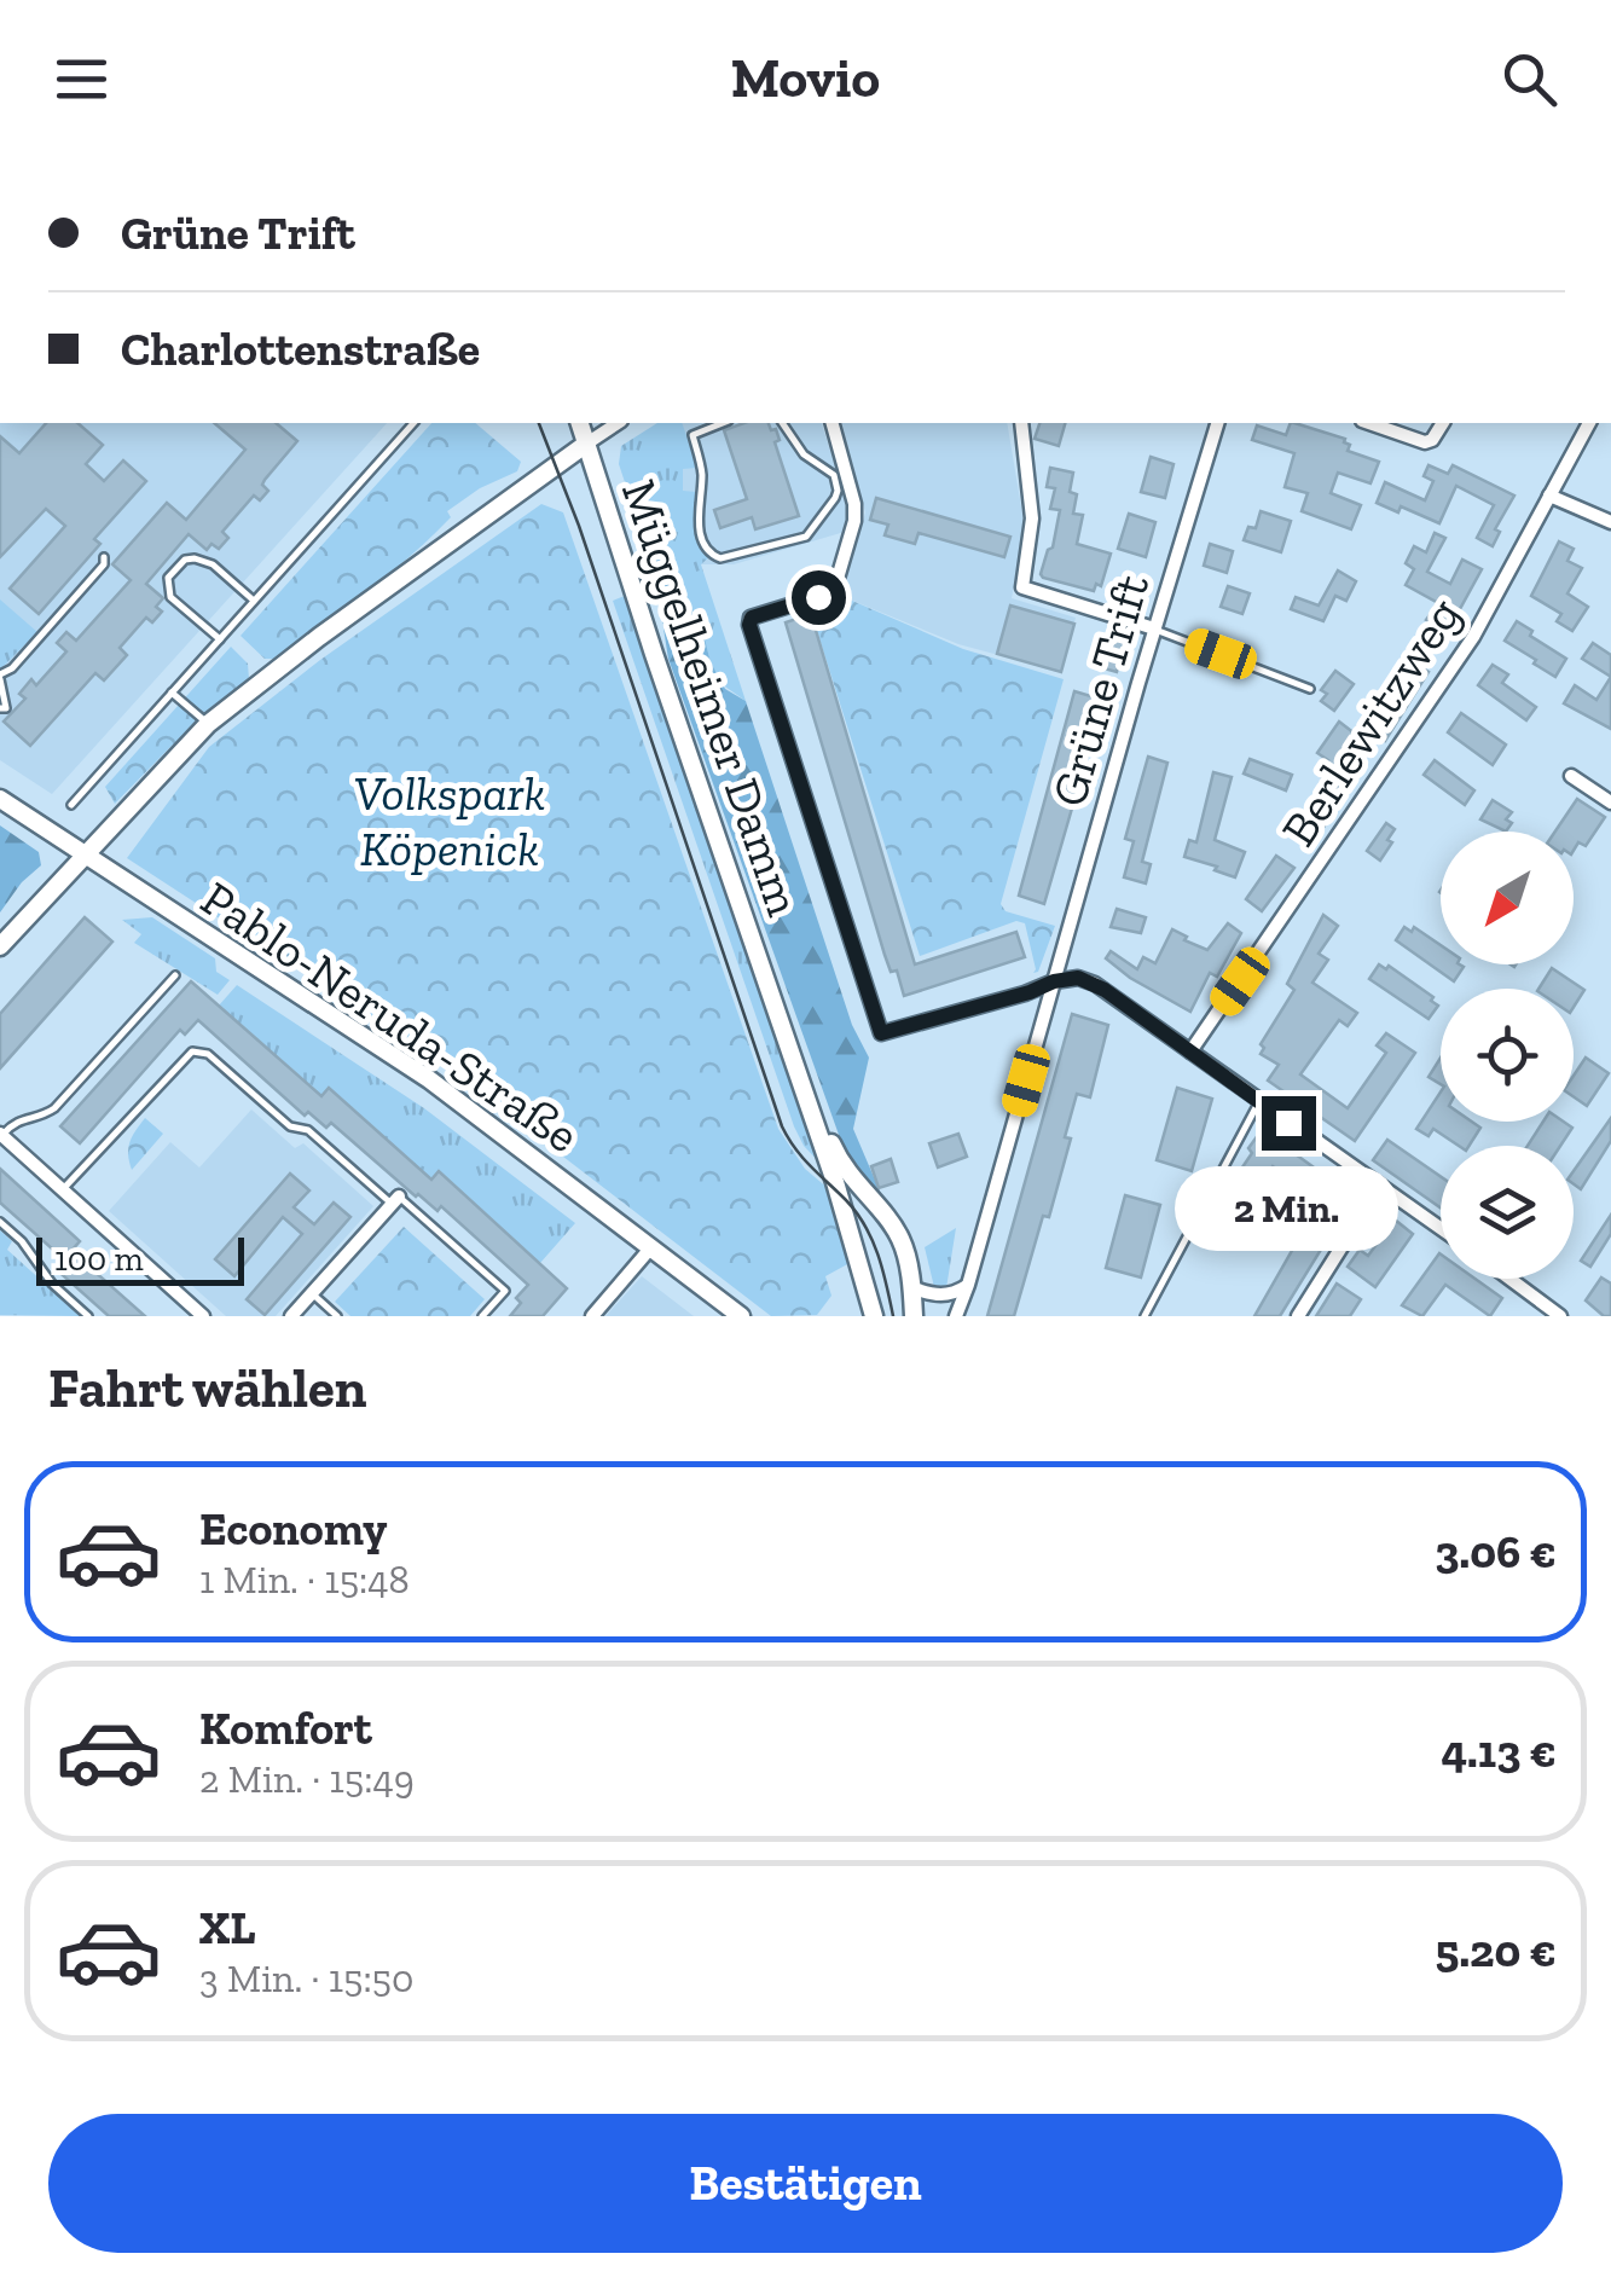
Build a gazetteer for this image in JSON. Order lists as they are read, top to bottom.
{
  "streets": {
    "main road": ["Müggelheimer Damm", "Pablo-Neruda-Straße"],
    "street": ["Grüne Trift", "Berlewitzweg"]
  },
  "parks": ["Volkspark Köpenick"],
  "scale_bar": "100 m",
  "north": "bottom left",
  "page": {
    "header": "Movio",
    "banner": ["Grüne Trift", "Charlottenstraße"],
    "bubble": "2 Min.",
    "scale": "100 m",
    "heading": "Fahrt wählen",
    "list": [
      {
        "name": "Economy",
        "note": "1 Min. · 15:48",
        "value": "3.06 €"
      },
      {
        "name": "Komfort",
        "note": "2 Min. · 15:49",
        "value": "4.13 €"
      },
      {
        "name": "XL",
        "note": "3 Min. · 15:50",
        "value": "5.20 €"
      }
    ],
    "buttons": "Bestätigen"
  }
}
